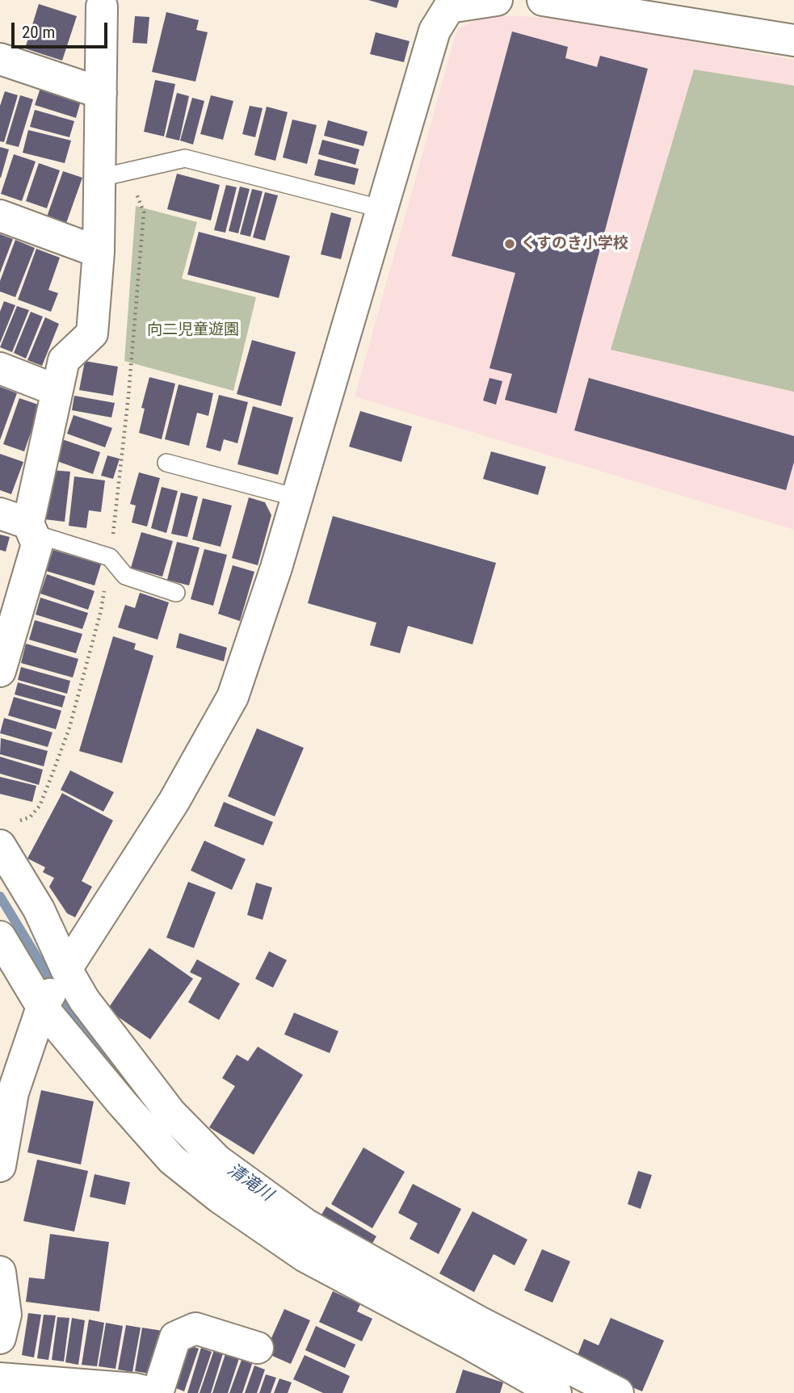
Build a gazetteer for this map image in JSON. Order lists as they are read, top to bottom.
{
  "water": ["清滝川"],
  "parks": ["向二児童遊園"],
  "places": ["くすのき小学校"],
  "scale_bar": "20 m"
}
